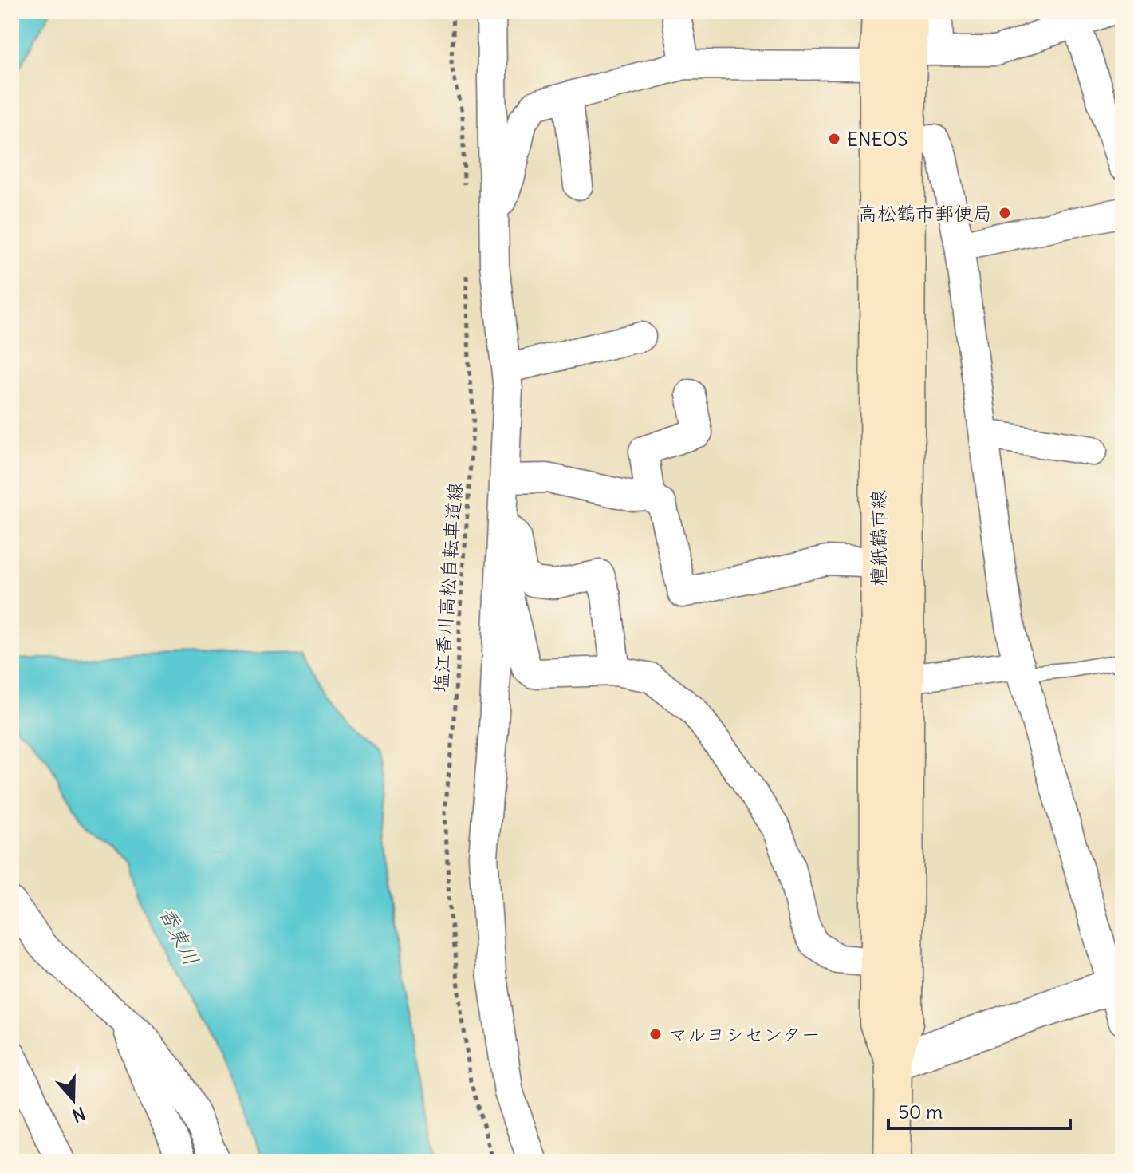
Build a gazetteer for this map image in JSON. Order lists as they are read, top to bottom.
{
  "streets": {
    "main road": ["檀紙鶴市線"],
    "path": ["塩江香川高松自転車道線"]
  },
  "water": ["香東川"],
  "places": ["ENEOS", "高松鶴市郵便局", "マルヨシセンター"],
  "scale_bar": "50 m",
  "north": "bottom"
}
